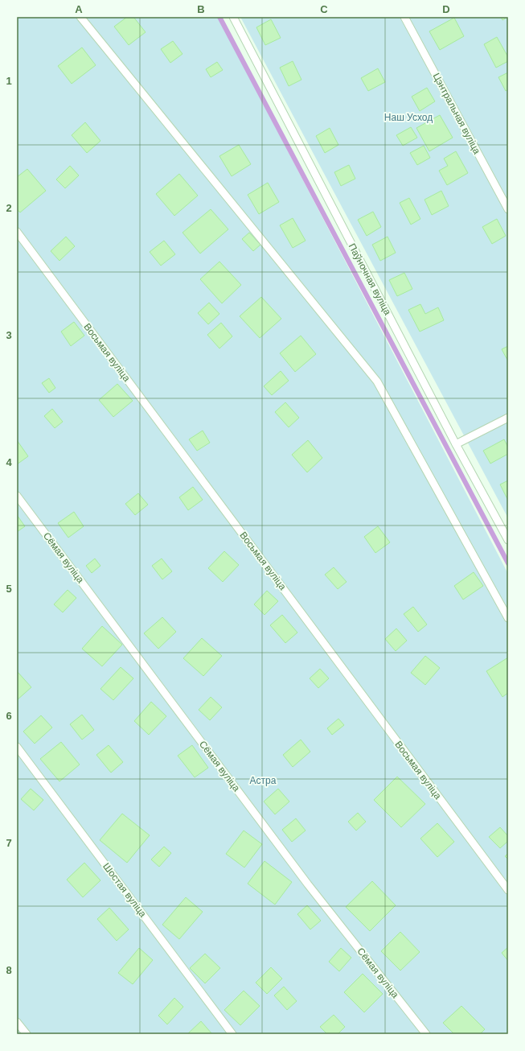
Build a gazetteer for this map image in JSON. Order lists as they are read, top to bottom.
{
  "streets": {
    "lane": [
      "Цэнтральная вуліца",
      "Паўночная вуліца",
      "Восьмая вуліца",
      "Сёмая вуліца",
      "Шостая вуліца"
    ]
  },
  "parks": ["Наш Усход", "Астра"],
  "grid": {
    "columns": [
      "A",
      "B",
      "C",
      "D"
    ],
    "rows": [
      "1",
      "2",
      "3",
      "4",
      "5",
      "6",
      "7",
      "8"
    ]
  }
}
